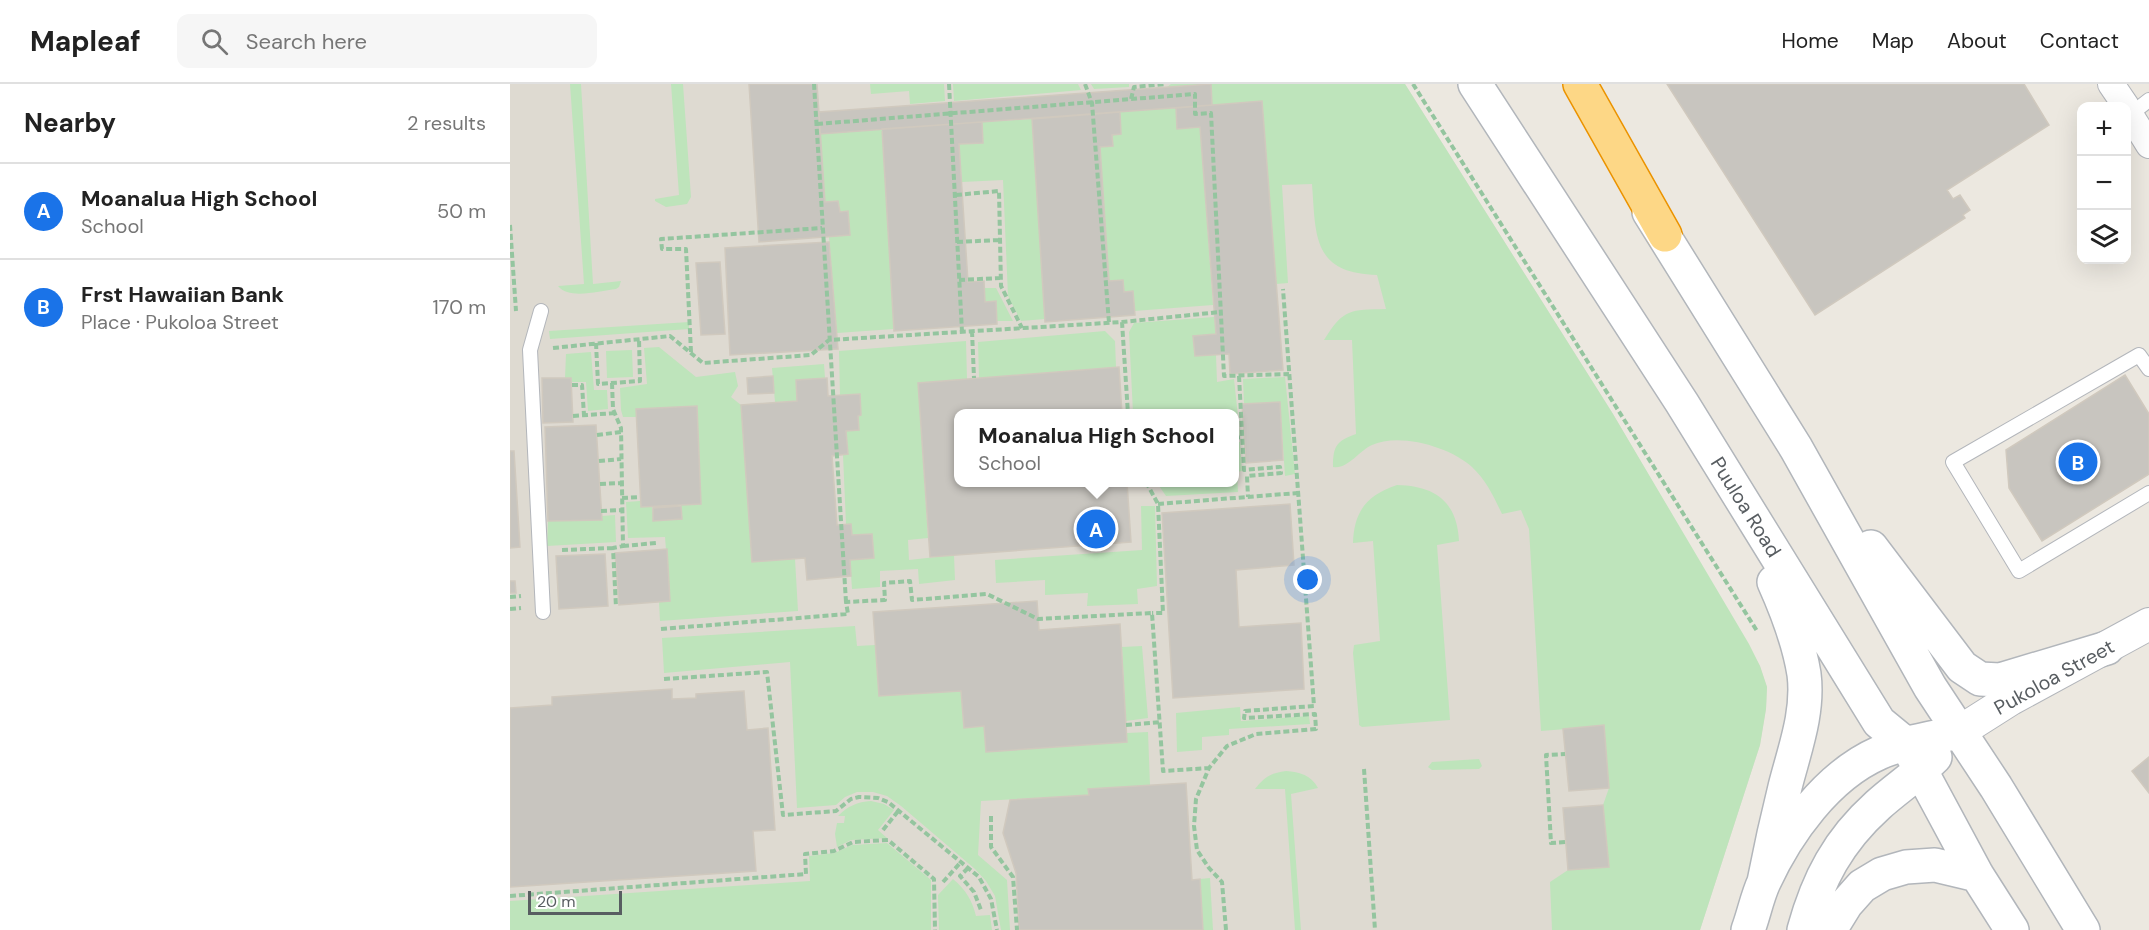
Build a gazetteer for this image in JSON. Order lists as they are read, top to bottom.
{
  "streets": {
    "main road": ["Puuloa Road"],
    "street": ["Pukoloa Street"]
  },
  "scale_bar": "20 m",
  "page": {
    "header": "Mapleaf",
    "search": "Search here",
    "nav": [
      "Home",
      "Map",
      "About",
      "Contact"
    ],
    "heading": ["Nearby", "2 results"],
    "map_buttons": ["+", "−"],
    "list": [
      {
        "mark": "A",
        "name": "Moanalua High School",
        "note": "School",
        "value": "50 m"
      },
      {
        "mark": "B",
        "name": "Frst Hawaiian Bank",
        "note": "Place · Pukoloa Street",
        "value": "170 m"
      }
    ],
    "popup": ["Moanalua High School", "School"],
    "pins": ["B", "A"],
    "scale": "20 m"
  }
}
